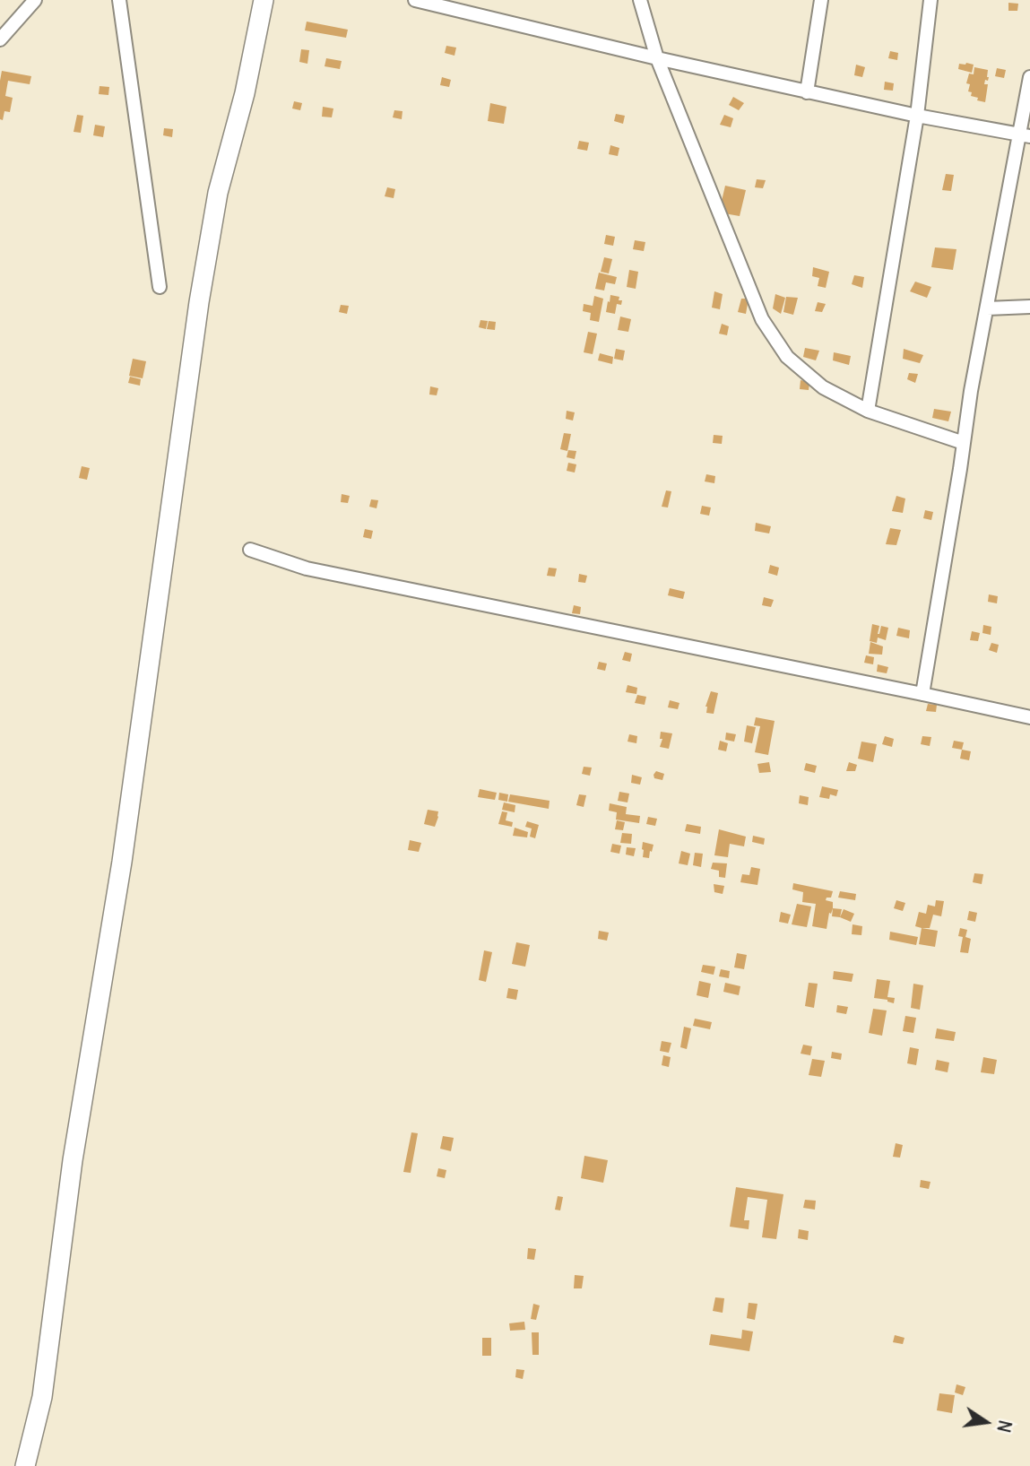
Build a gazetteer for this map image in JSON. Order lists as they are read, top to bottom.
{
  "north": "right"
}
